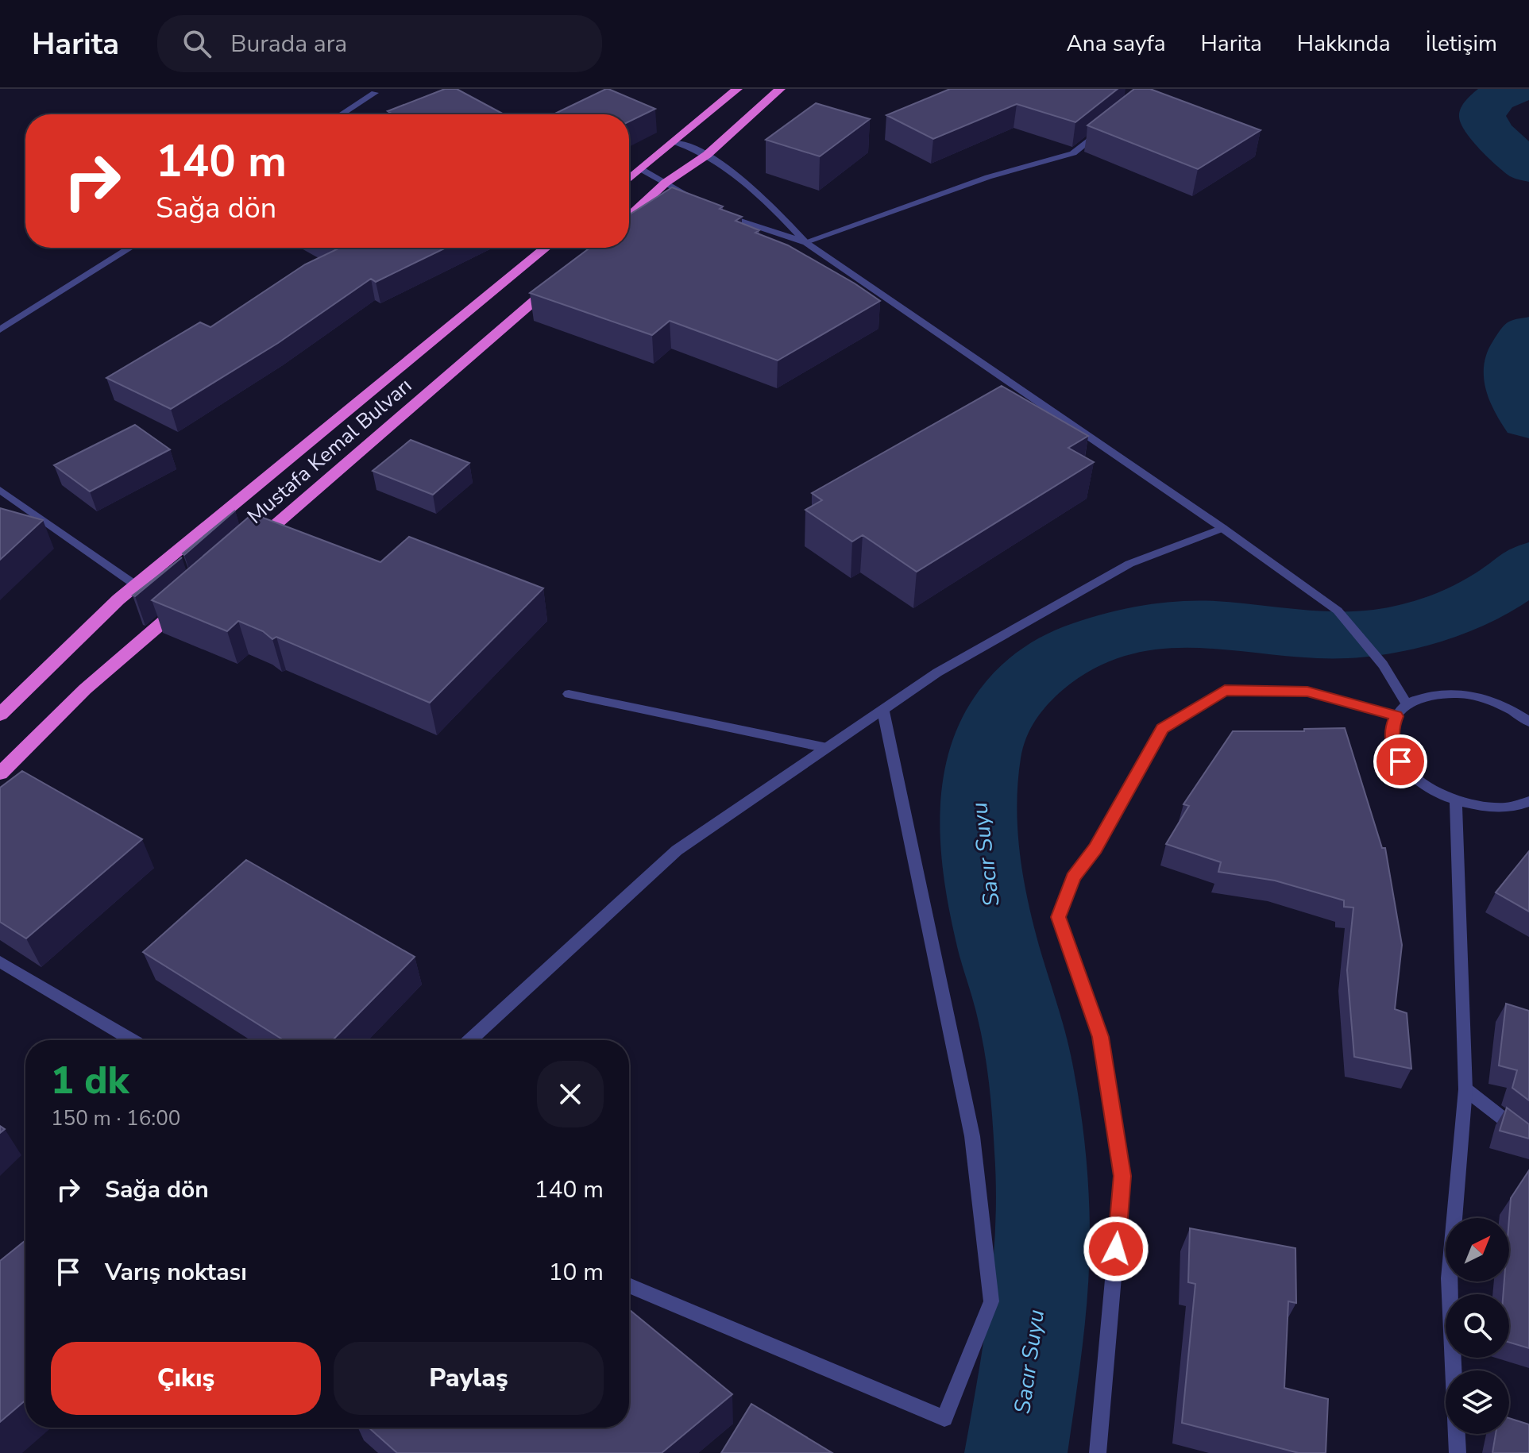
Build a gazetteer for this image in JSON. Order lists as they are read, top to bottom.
{
  "streets": {
    "highway": ["Mustafa Kemal Bulvarı"]
  },
  "water": ["Sacır Suyu"],
  "north": "top right",
  "page": {
    "header": "Harita",
    "search": "Burada ara",
    "nav": [
      "Ana sayfa",
      "Harita",
      "Hakkında",
      "İletişim"
    ],
    "turn": ["140 m", "Sağa dön"],
    "heading": ["1 dk", "150 m · 16:00"],
    "list": [
      {
        "name": "Sağa dön",
        "value": "140 m"
      },
      {
        "name": "Varış noktası",
        "value": "10 m"
      }
    ],
    "buttons": ["Çıkış", "Paylaş"]
  }
}
